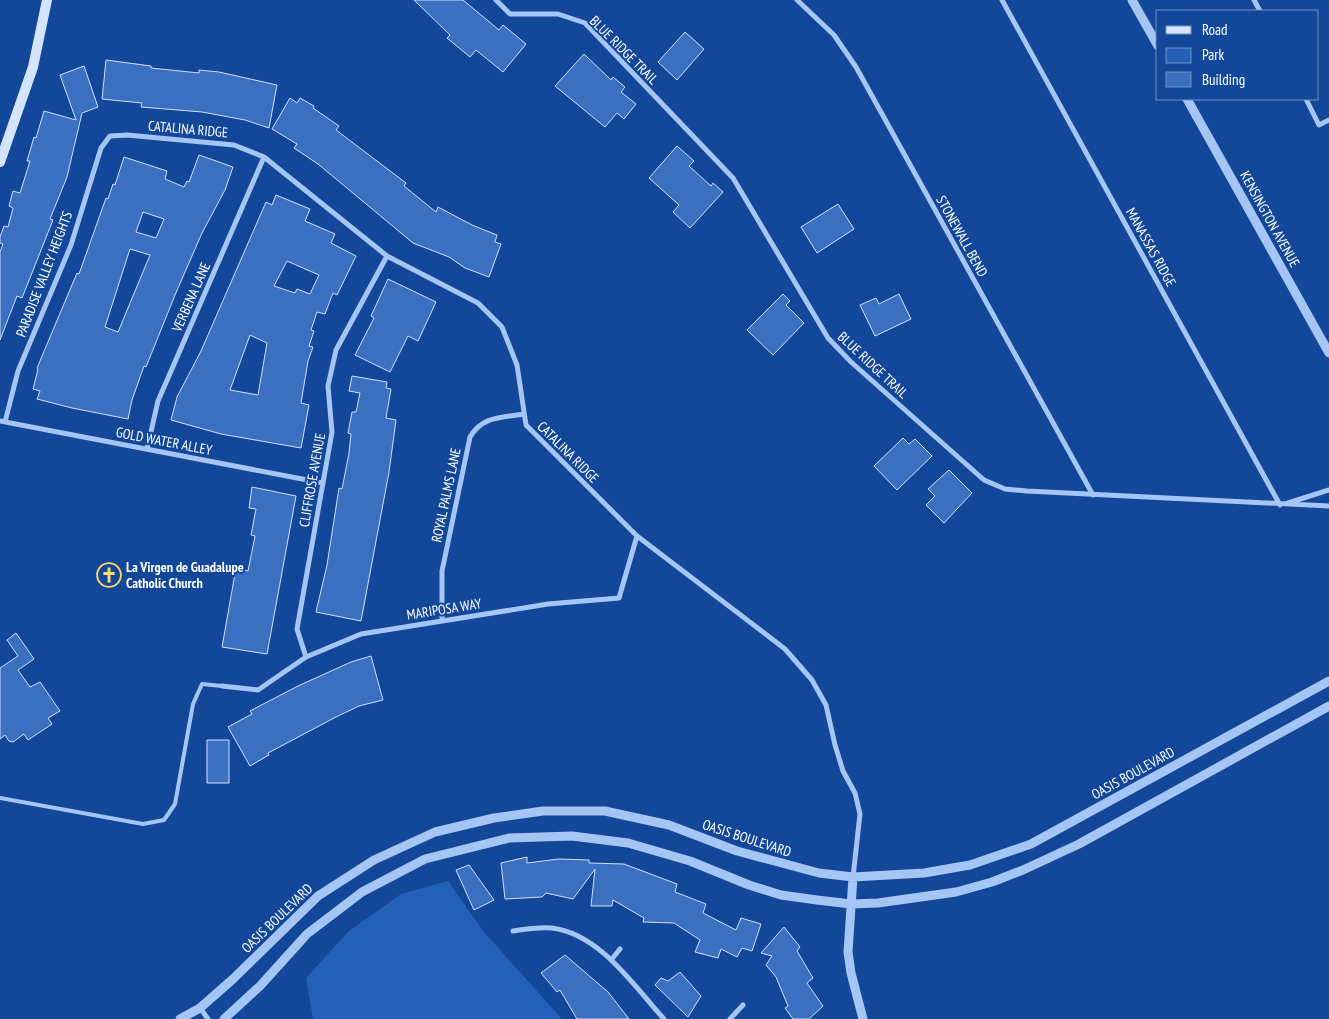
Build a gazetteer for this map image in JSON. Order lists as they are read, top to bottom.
{
  "streets": {
    "street": [
      "BLUE RIDGE TRAIL",
      "CATALINA RIDGE",
      "KENSINGTON AVENUE",
      "STONEWALL BEND",
      "MANASSAS RIDGE",
      "PARADISE VALLEY HEIGHTS",
      "VERBENA LANE",
      "GOLD WATER ALLEY",
      "CLIFFROSE AVENUE",
      "ROYAL PALMS LANE",
      "MARIPOSA WAY",
      "OASIS BOULEVARD"
    ]
  },
  "crossings": [
    ["BLUE RIDGE TRAIL", "STONEWALL BEND"],
    ["BLUE RIDGE TRAIL", "MANASSAS RIDGE"],
    ["CATALINA RIDGE", "PARADISE VALLEY HEIGHTS"],
    ["CATALINA RIDGE", "VERBENA LANE"],
    ["CATALINA RIDGE", "CLIFFROSE AVENUE"],
    ["CATALINA RIDGE", "ROYAL PALMS LANE"],
    ["CATALINA RIDGE", "MARIPOSA WAY"],
    ["CATALINA RIDGE", "OASIS BOULEVARD"],
    ["PARADISE VALLEY HEIGHTS", "GOLD WATER ALLEY"],
    ["VERBENA LANE", "GOLD WATER ALLEY"],
    ["GOLD WATER ALLEY", "CLIFFROSE AVENUE"],
    ["CLIFFROSE AVENUE", "MARIPOSA WAY"],
    ["ROYAL PALMS LANE", "MARIPOSA WAY"]
  ],
  "places": {
    "church": ["La Virgen de Guadalupe Catholic Church"]
  },
  "legend": ["Road", "Park", "Building"]
}
